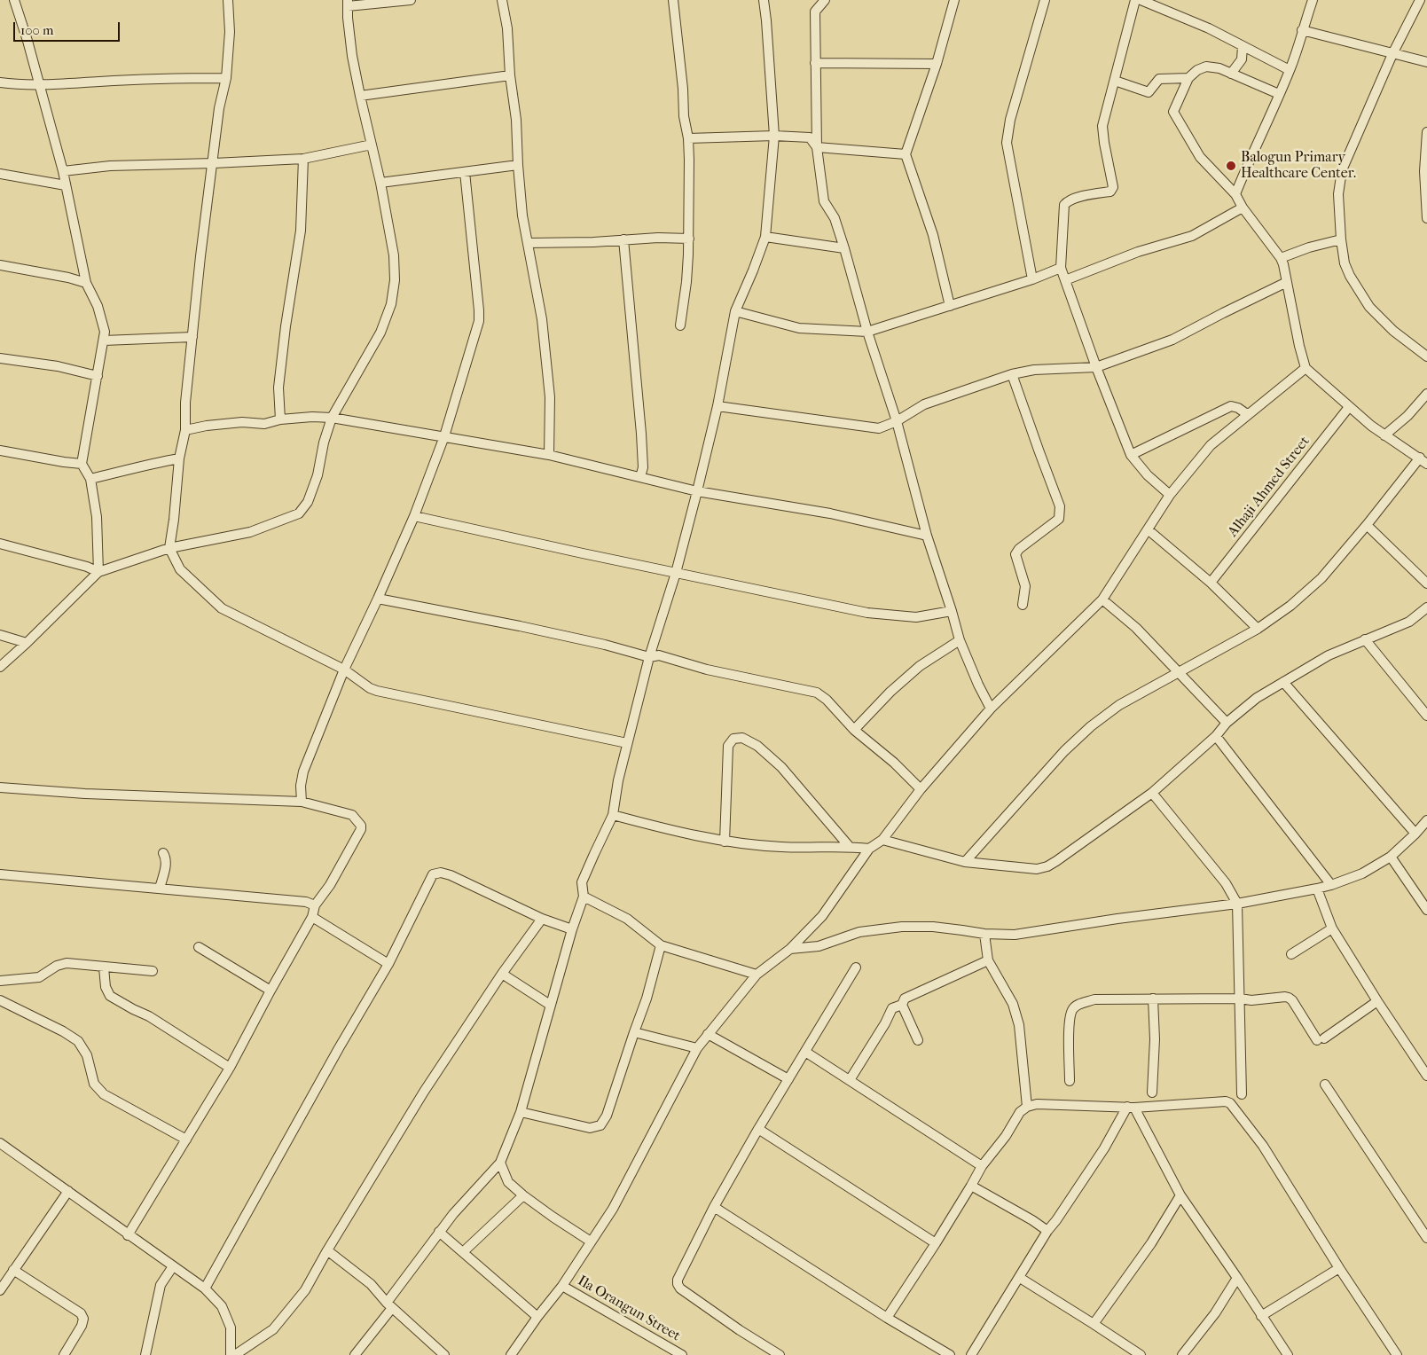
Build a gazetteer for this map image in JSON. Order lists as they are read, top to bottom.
{
  "streets": {
    "street": ["Alhaji Ahmed Street", "Ila Orangun Street"]
  },
  "places": ["Balogun Primary Healthcare Center."],
  "scale_bar": "100 m"
}
